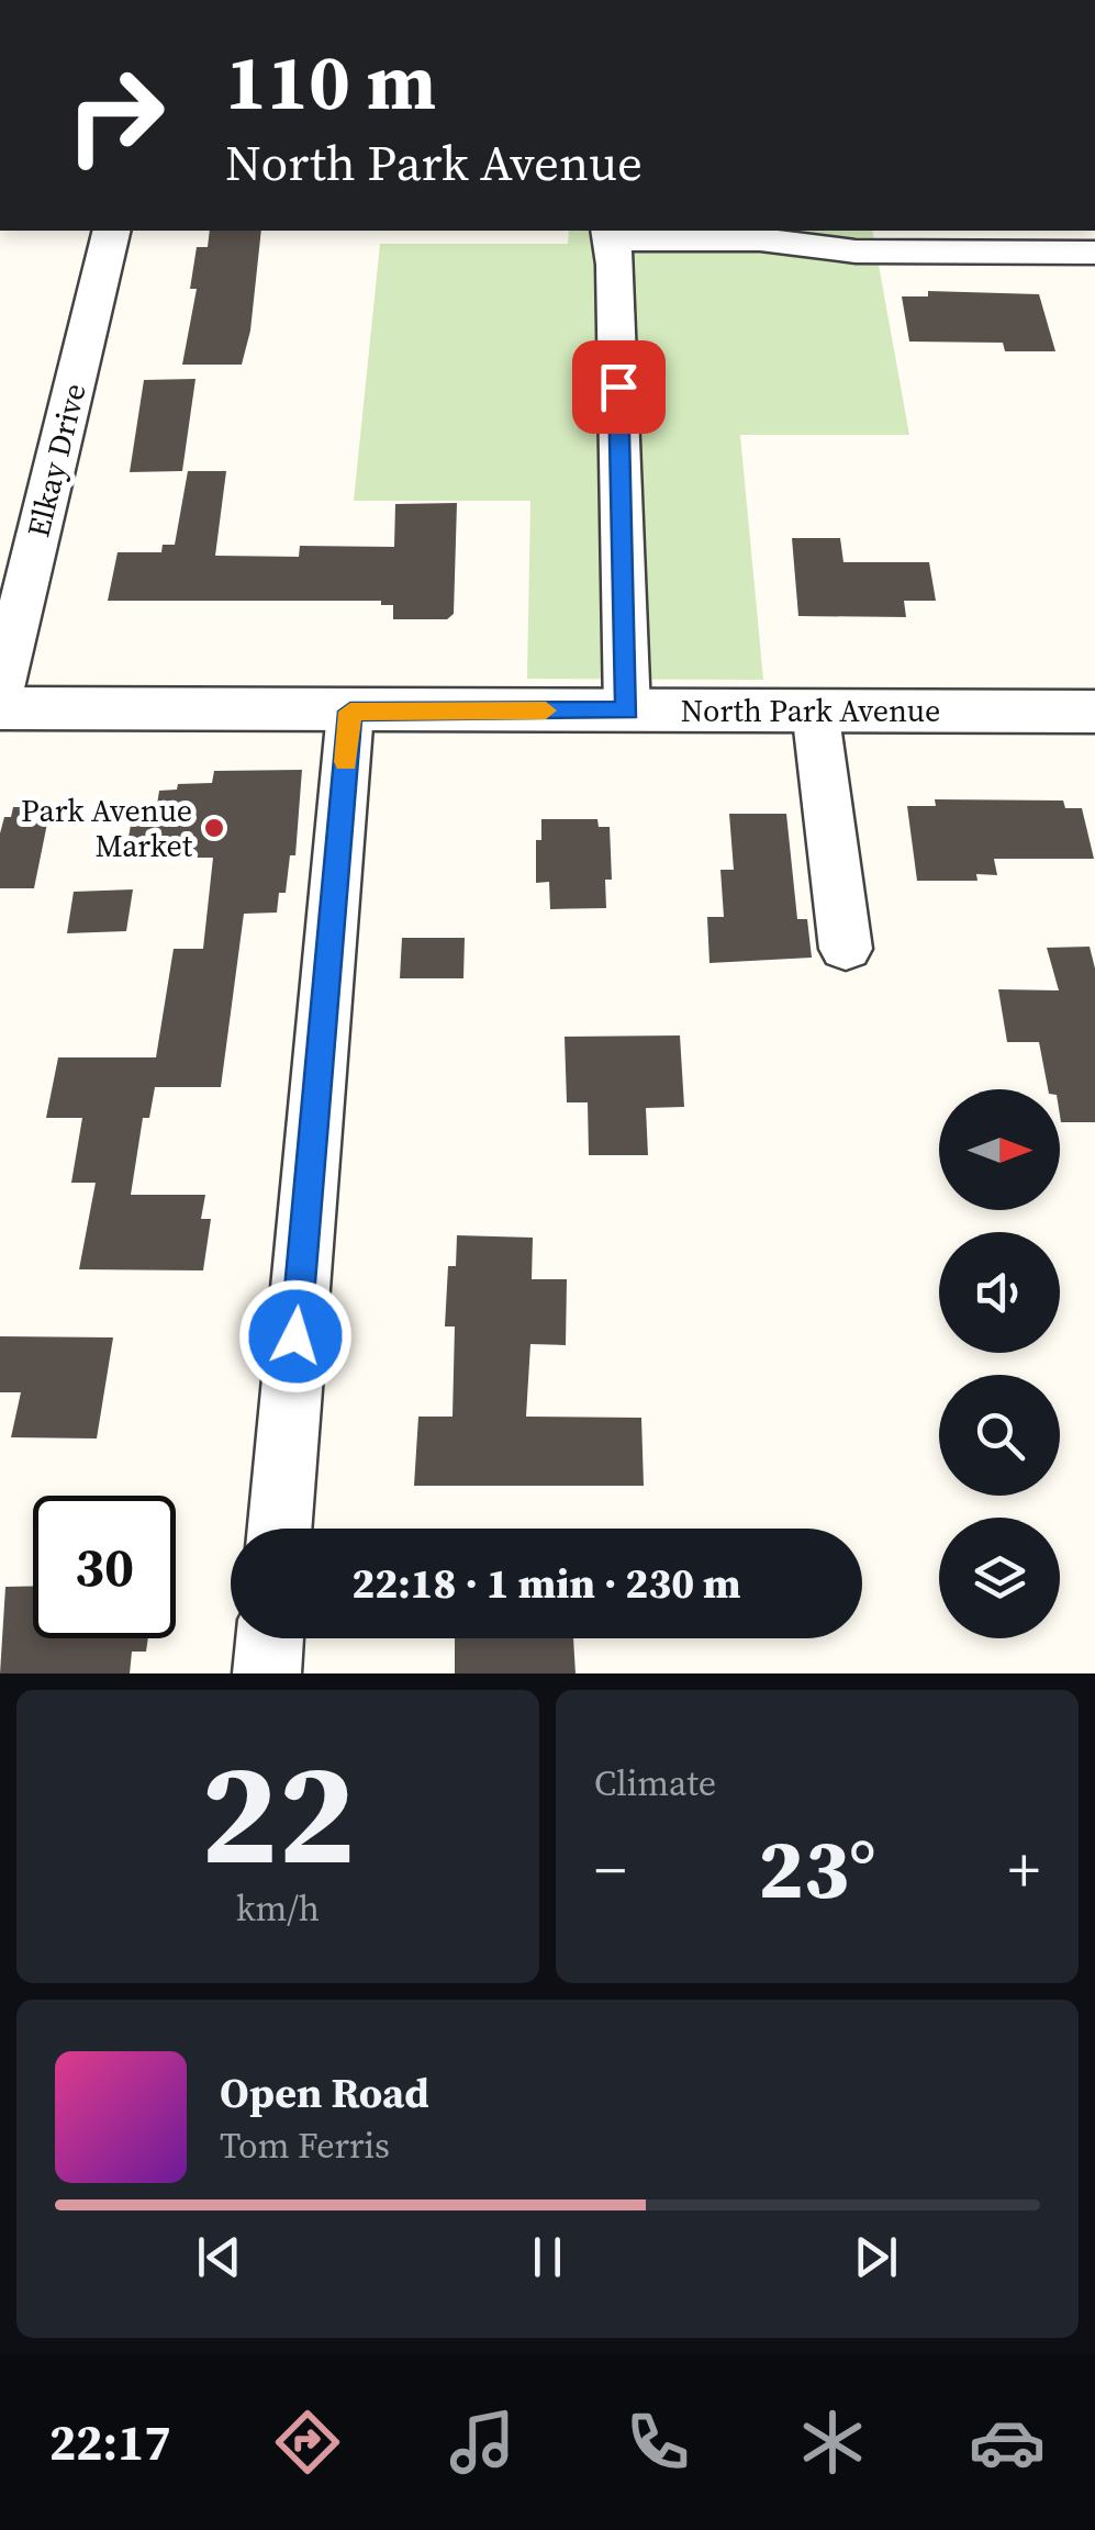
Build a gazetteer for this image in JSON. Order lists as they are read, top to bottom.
{
  "streets": {
    "street": ["Elkay Drive", "North Park Avenue"]
  },
  "places": ["Park Avenue Market"],
  "north": "right",
  "page": {
    "turn": ["110 m", "North Park Avenue"],
    "limit": "30",
    "trip": "22:18 · 1 min · 230 m",
    "tile": [
      ["22", "km/h"],
      "Climate"
    ],
    "heat": ["−", "23°", "+"],
    "song": ["Open Road", "Tom Ferris"],
    "tabs": "22:17"
  }
}
